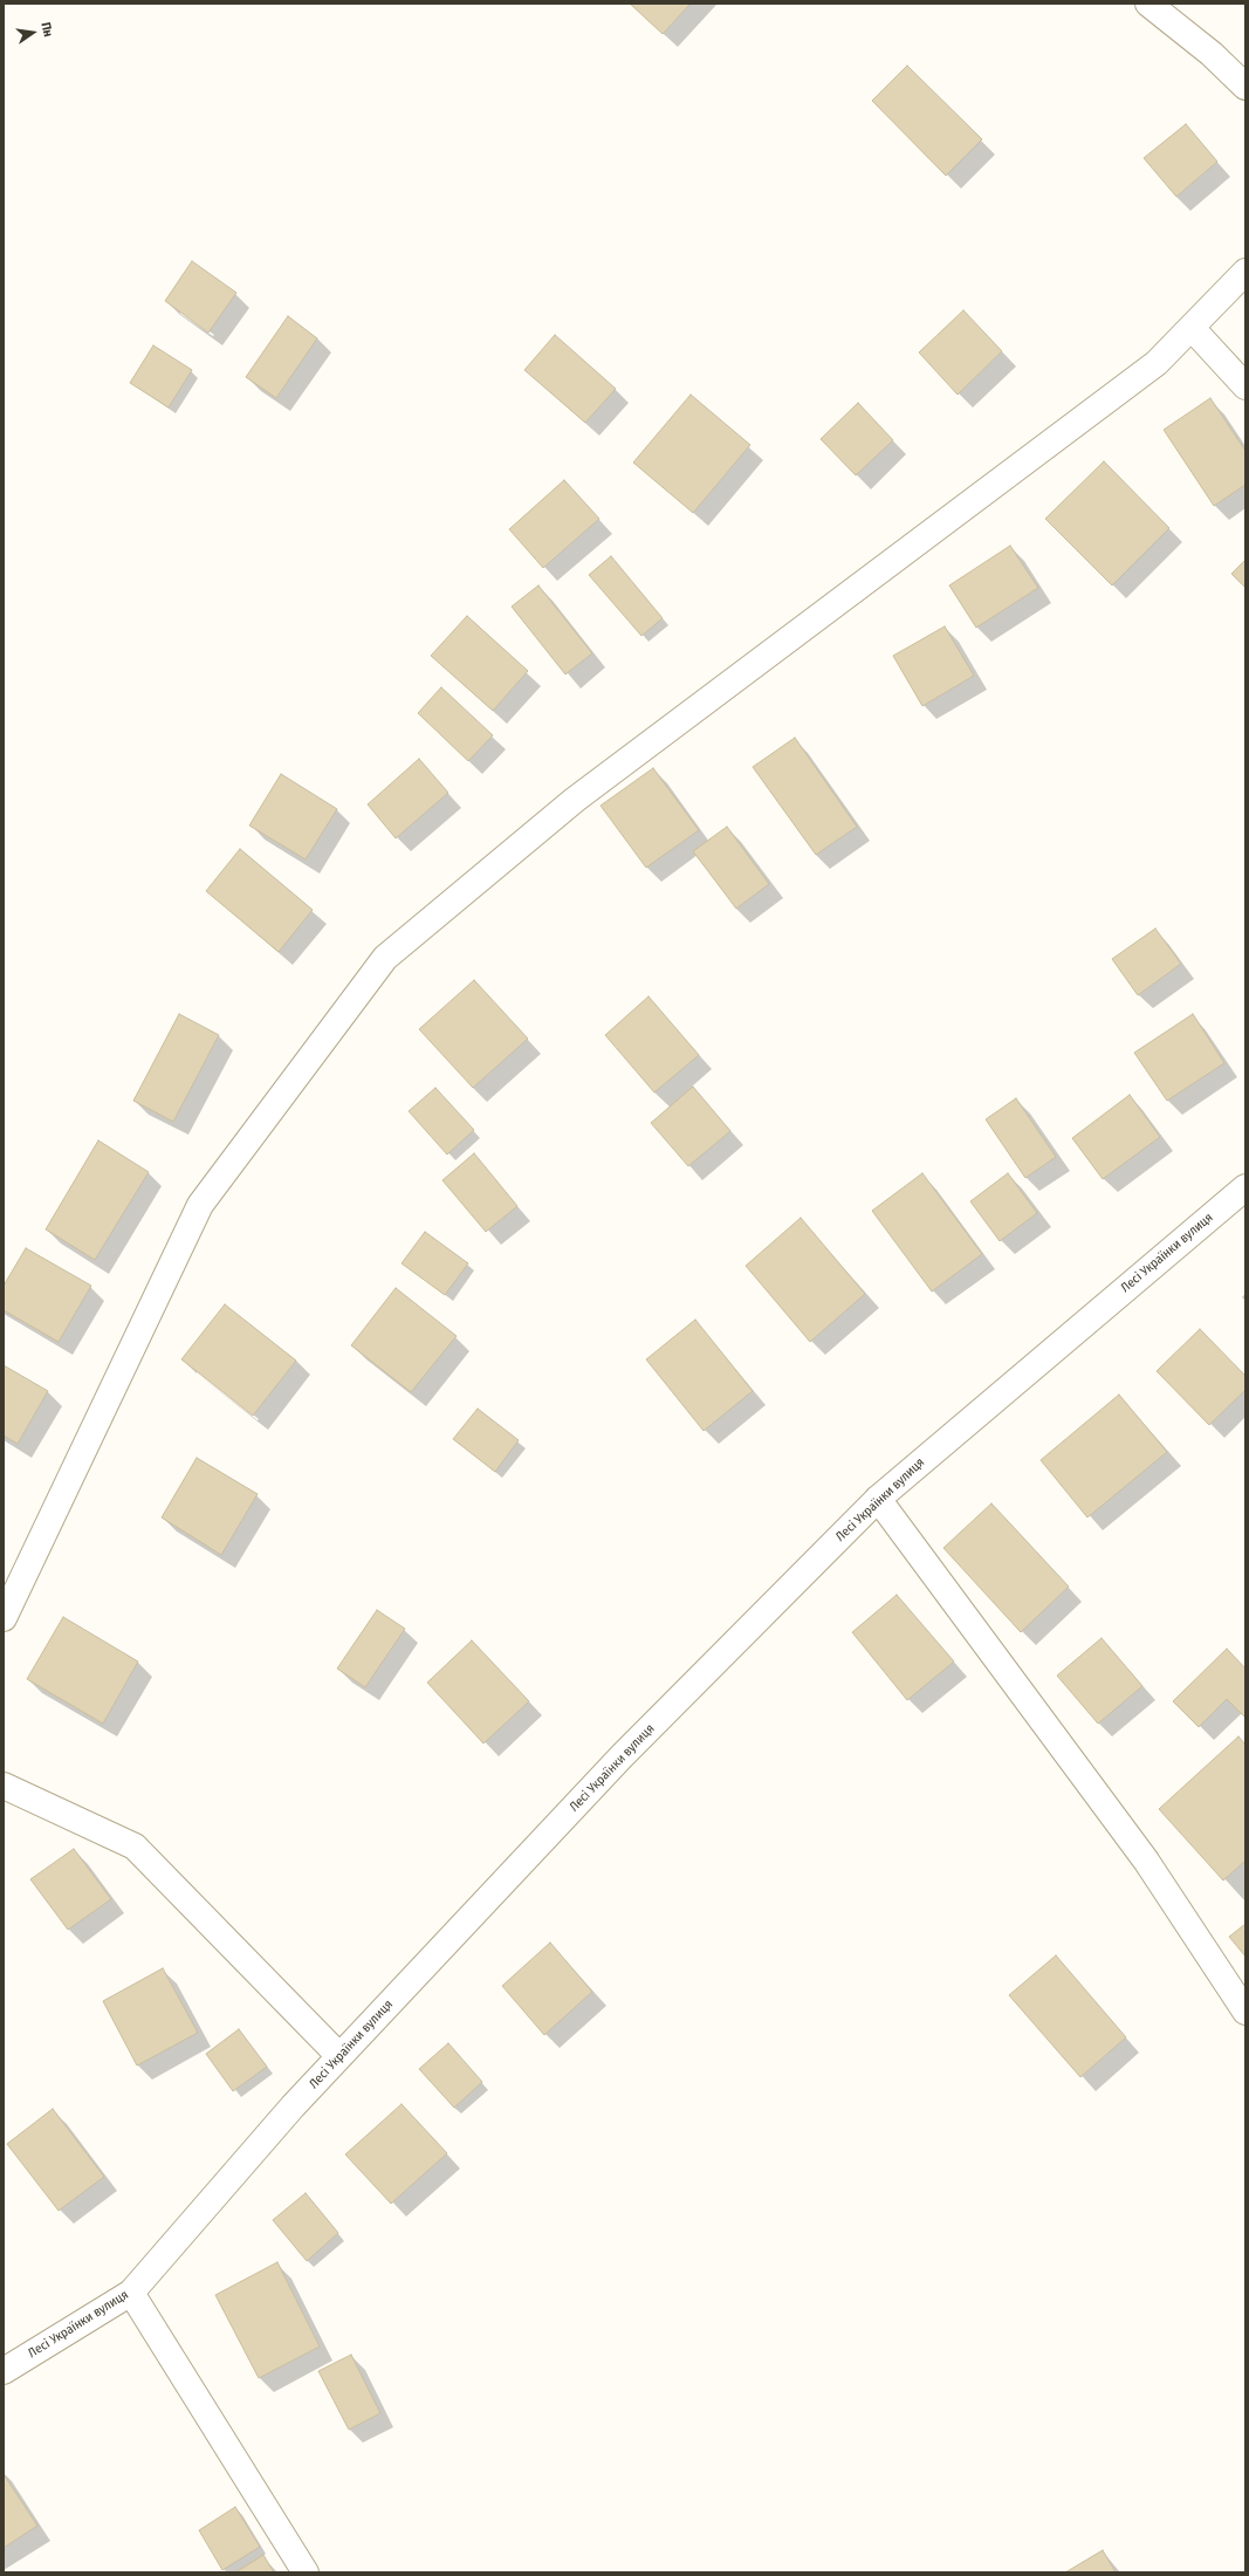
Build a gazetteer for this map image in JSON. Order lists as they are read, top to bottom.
{
  "streets": {
    "street": ["Лесі Українки вулиця"]
  },
  "north": "right"
}
